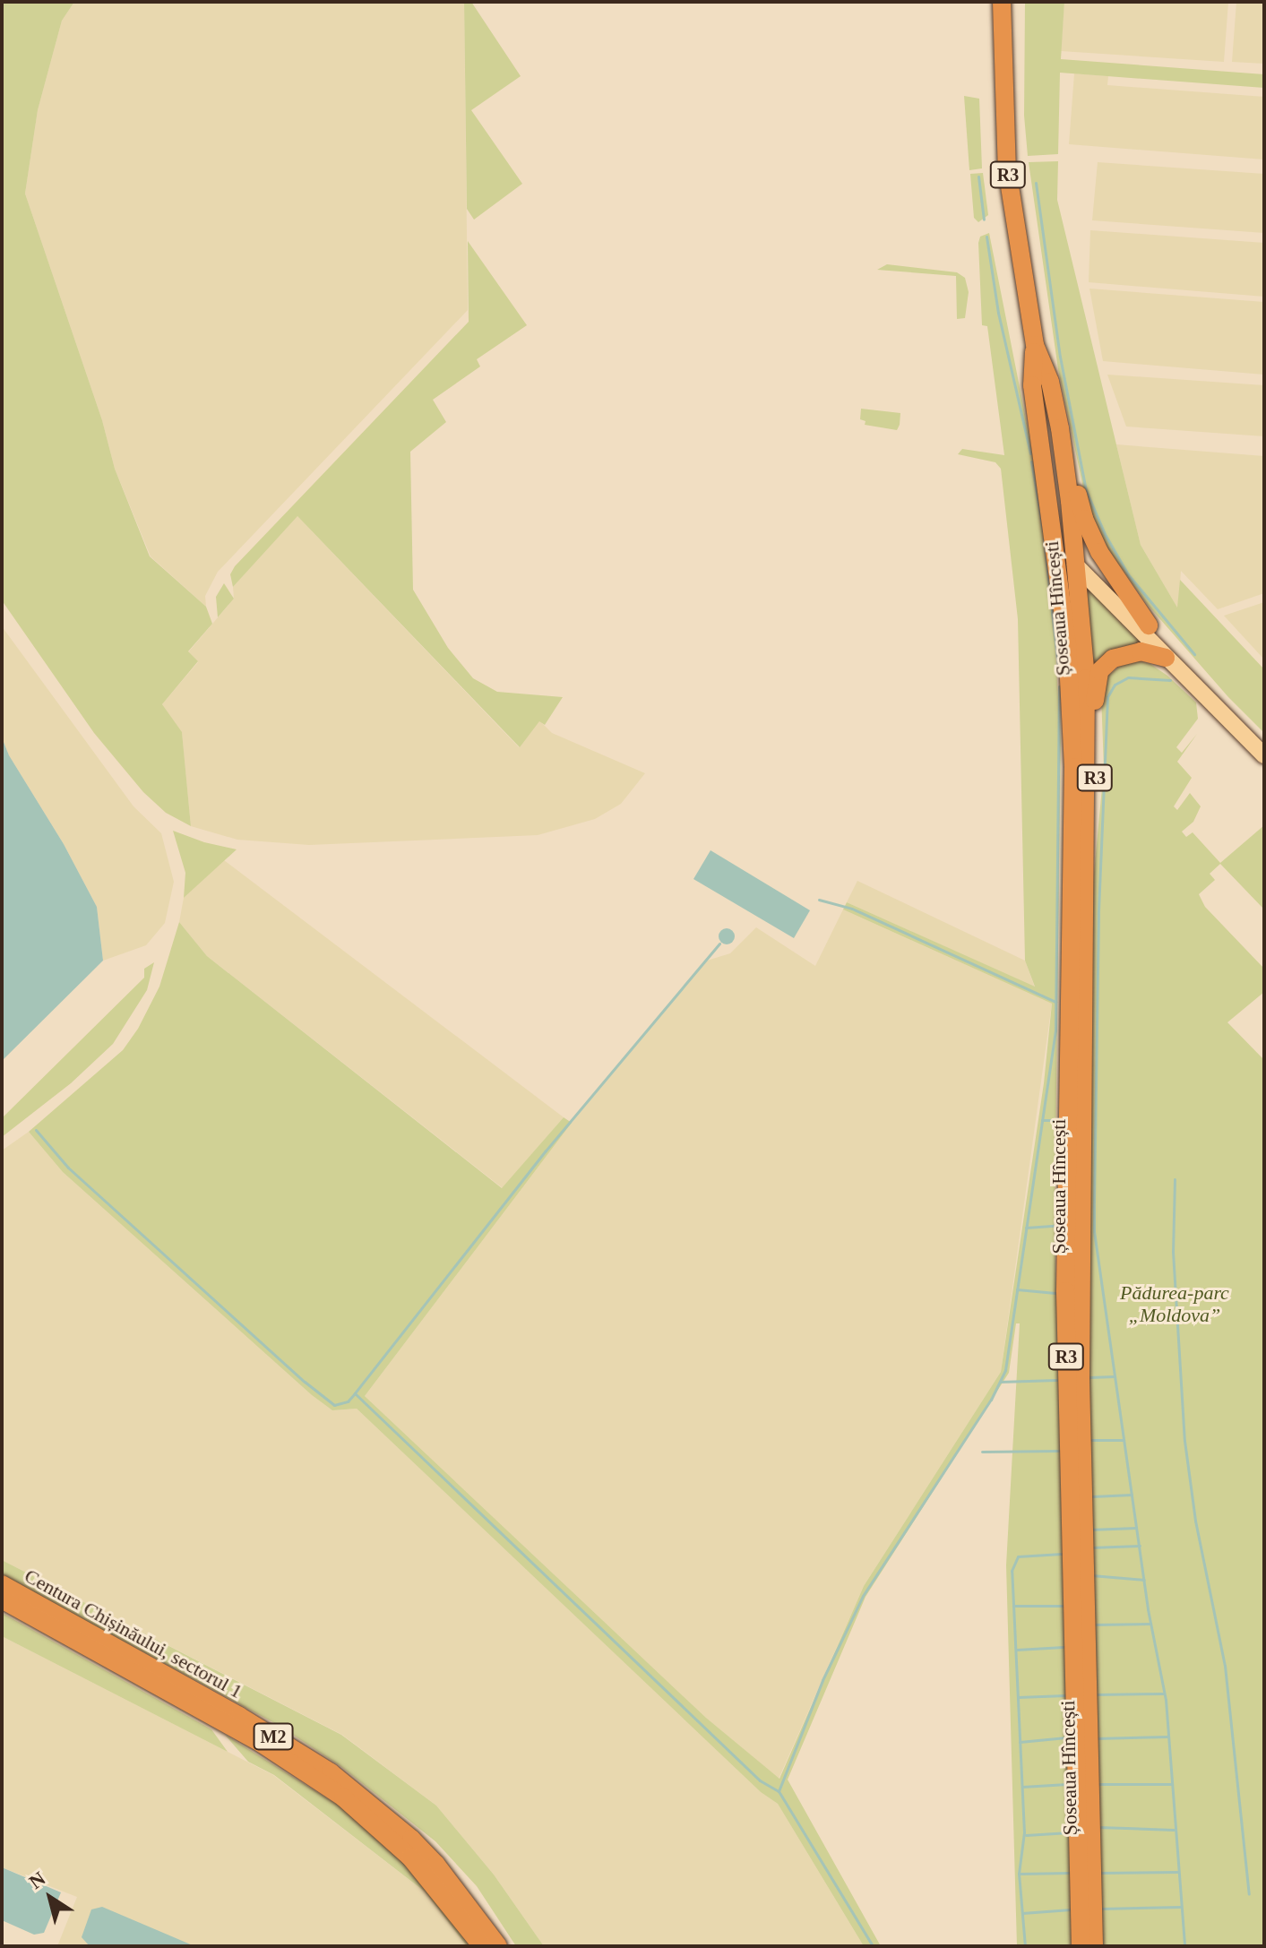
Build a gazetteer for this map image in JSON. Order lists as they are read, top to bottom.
{
  "streets": {
    "highway": [
      "R3",
      "Șoseaua Hîncești",
      "Centura Chișinăului, sectorul 1",
      "M2"
    ]
  },
  "crossings": [
    ["R3", "Șoseaua Hîncești"]
  ],
  "parks": ["Pădurea-parc „Moldova”"],
  "north": "top left"
}
